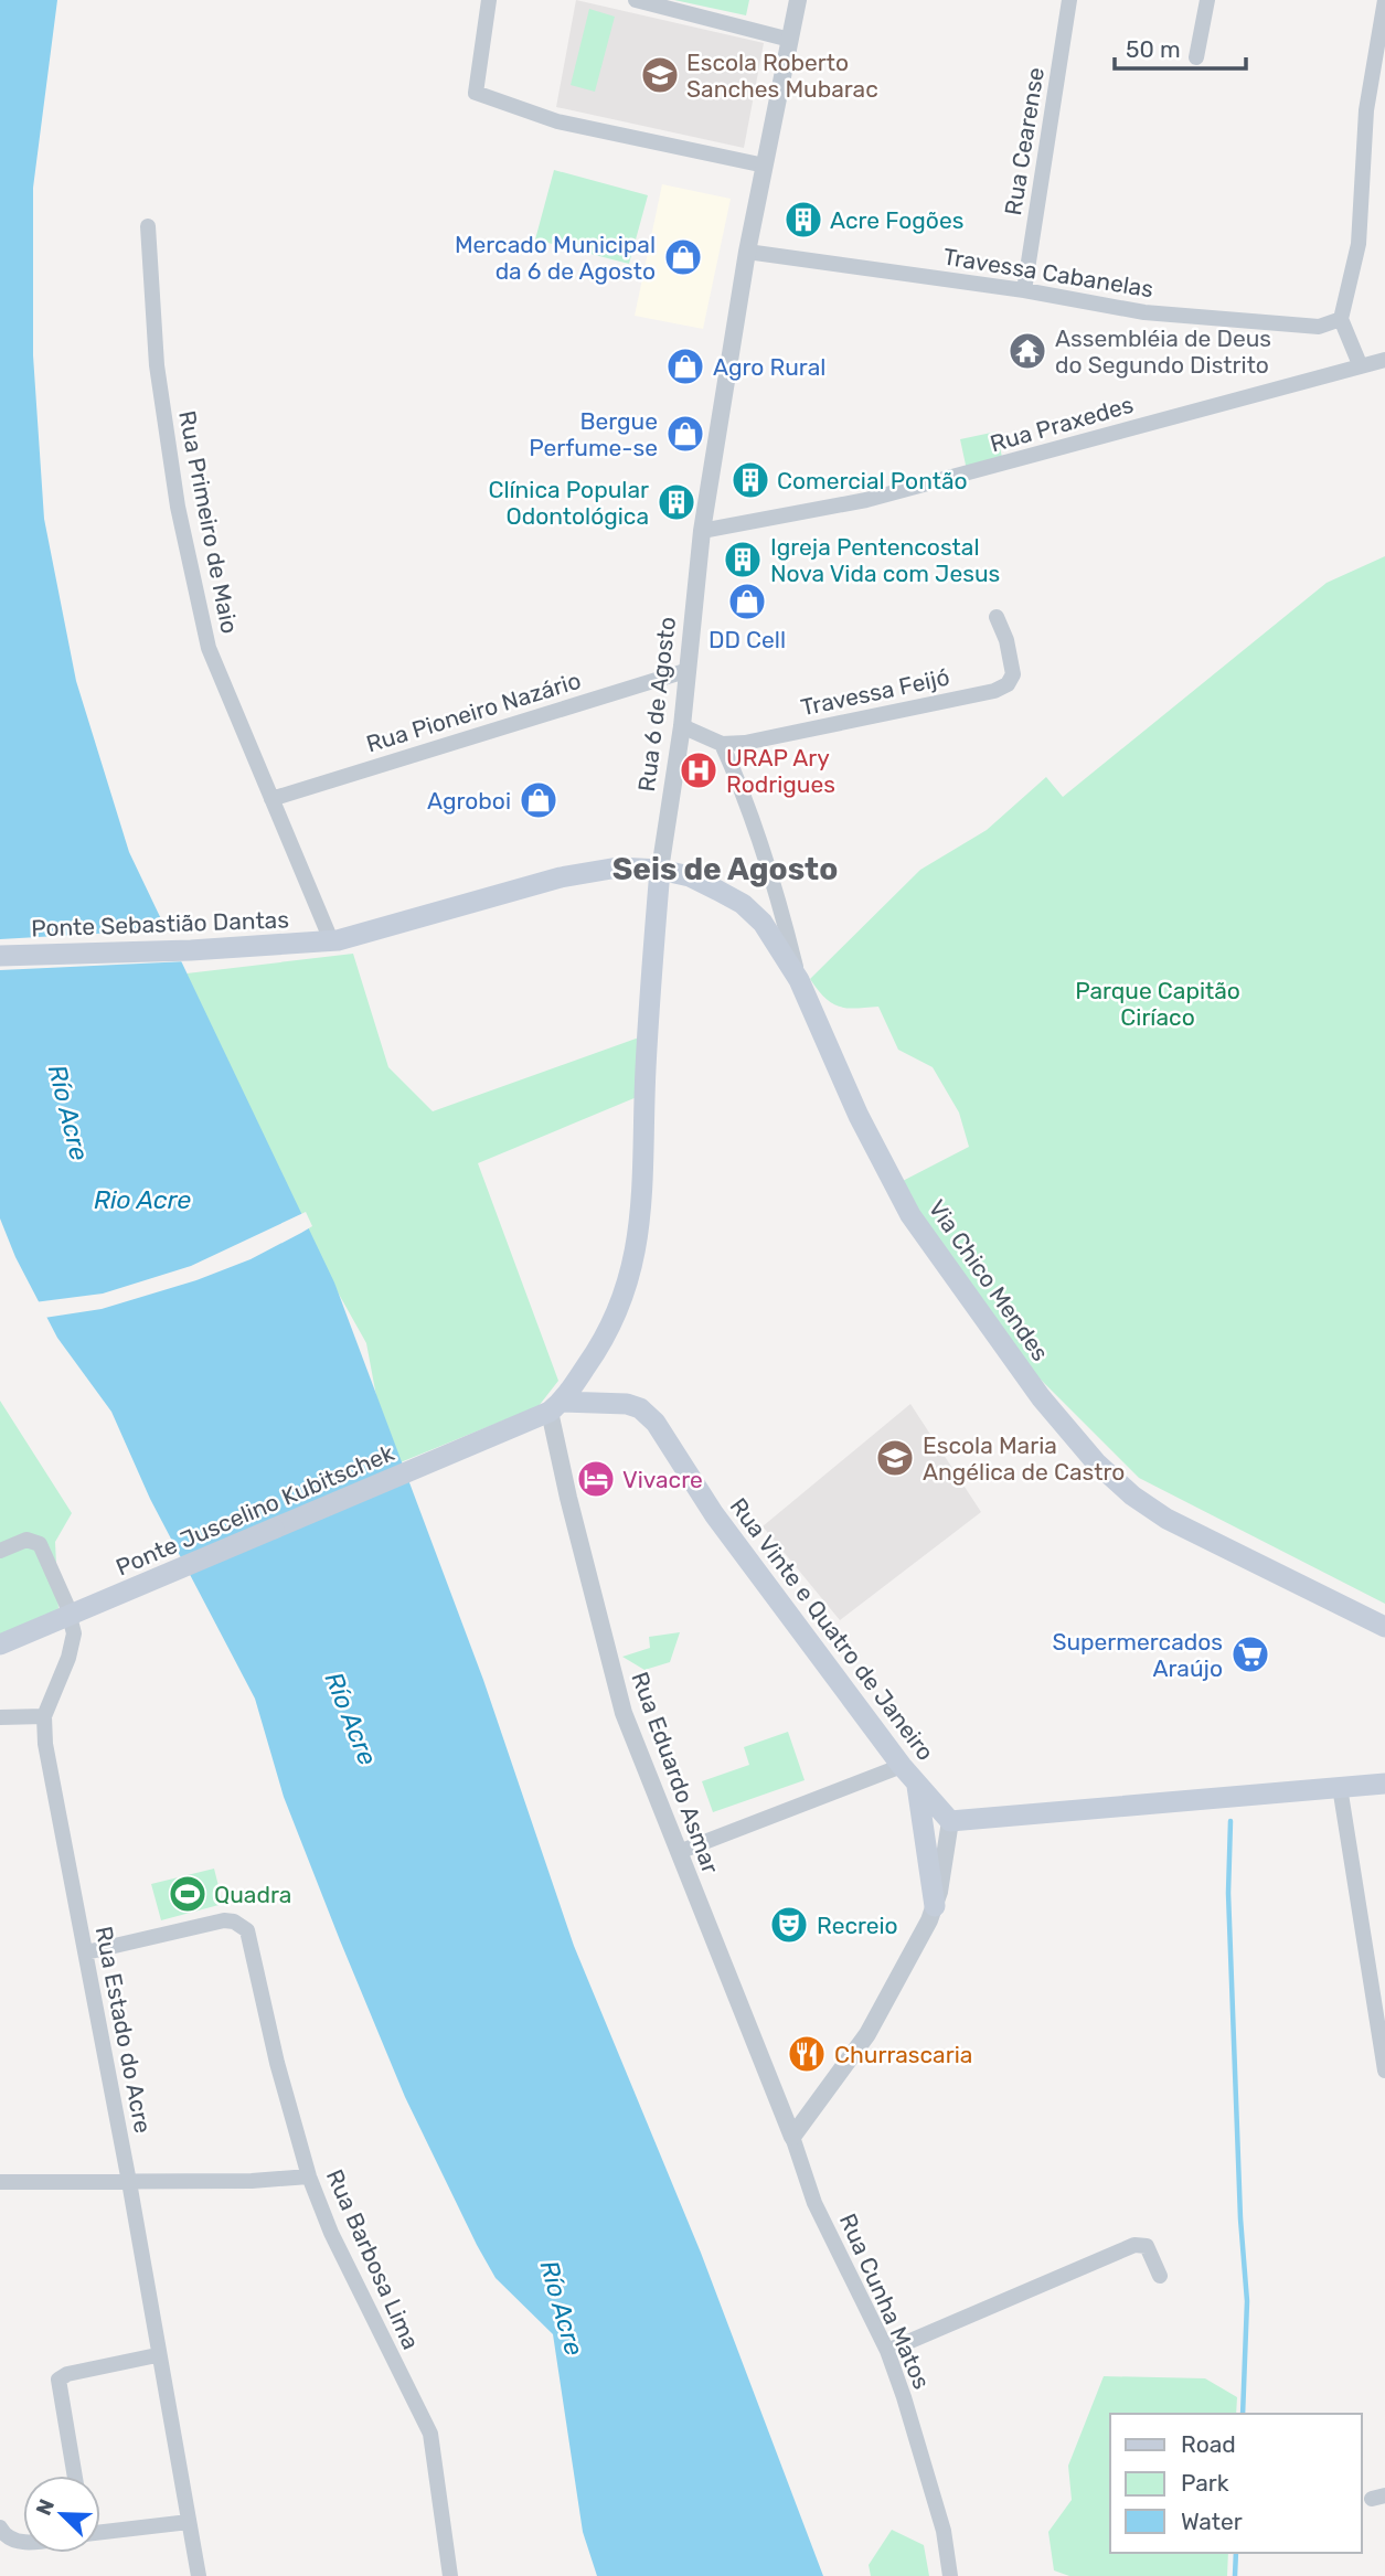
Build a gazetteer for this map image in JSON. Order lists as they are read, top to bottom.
{
  "streets": {
    "main road": [
      "Rua 6 de Agosto",
      "Ponte Sebastião Dantas",
      "Via Chico Mendes",
      "Ponte Juscelino Kubitschek",
      "Rua Vinte e Quatro de Janeiro"
    ],
    "street": [
      "Rua Cearense",
      "Travessa Cabanelas",
      "Rua Praxedes",
      "Rua Primeiro de Maio",
      "Travessa Feijó",
      "Rua Pioneiro Nazário",
      "Rua Eduardo Asmar",
      "Rua Estado do Acre",
      "Rua Barbosa Lima",
      "Rua Cunha Matos"
    ]
  },
  "crossings": [
    ["Rua Cearense", "Travessa Cabanelas"],
    ["Travessa Cabanelas", "Rua 6 de Agosto"],
    ["Rua Praxedes", "Rua 6 de Agosto"],
    ["Rua Primeiro de Maio", "Rua Pioneiro Nazário"],
    ["Rua Primeiro de Maio", "Ponte Sebastião Dantas"],
    ["Rua 6 de Agosto", "Rua Pioneiro Nazário"],
    ["Rua 6 de Agosto", "Ponte Sebastião Dantas"],
    ["Rua 6 de Agosto", "Via Chico Mendes"],
    ["Rua 6 de Agosto", "Ponte Juscelino Kubitschek"],
    ["Rua 6 de Agosto", "Rua Vinte e Quatro de Janeiro"],
    ["Rua 6 de Agosto", "Rua Eduardo Asmar"],
    ["Ponte Sebastião Dantas", "Via Chico Mendes"],
    ["Ponte Juscelino Kubitschek", "Rua Vinte e Quatro de Janeiro"],
    ["Ponte Juscelino Kubitschek", "Rua Eduardo Asmar"],
    ["Rua Vinte e Quatro de Janeiro", "Rua Eduardo Asmar"],
    ["Rua Eduardo Asmar", "Rua Cunha Matos"],
    ["Rua Estado do Acre", "Rua Barbosa Lima"]
  ],
  "districts": ["Seis de Agosto"],
  "water": ["Río Acre", "Rio Acre"],
  "parks": ["Parque Capitão Ciríaco"],
  "places": {
    "school or university": ["Escola Roberto Sanches Mubarac", "Escola Maria Angélica de Castro"],
    "building": [
      "Acre Fogões",
      "Comercial Pontão",
      "Clínica Popular Odontológica",
      "Igreja Pentencostal Nova Vida com Jesus"
    ],
    "shop": [
      "Mercado Municipal da 6 de Agosto",
      "Agro Rural",
      "Bergue Perfume-se",
      "DD Cell",
      "Agroboi"
    ],
    "temple": ["Assembléia de Deus do Segundo Distrito"],
    "hospital": ["URAP Ary Rodrigues"],
    "hotel": ["Vivacre"],
    "supermarket": ["Supermercados Araújo"],
    "sports": ["Quadra"],
    "theatre": ["Recreio"],
    "restaurant": ["Churrascaria"]
  },
  "legend": ["Road", "Park", "Water"],
  "scale_bar": "50 m",
  "north": "top left"
}
